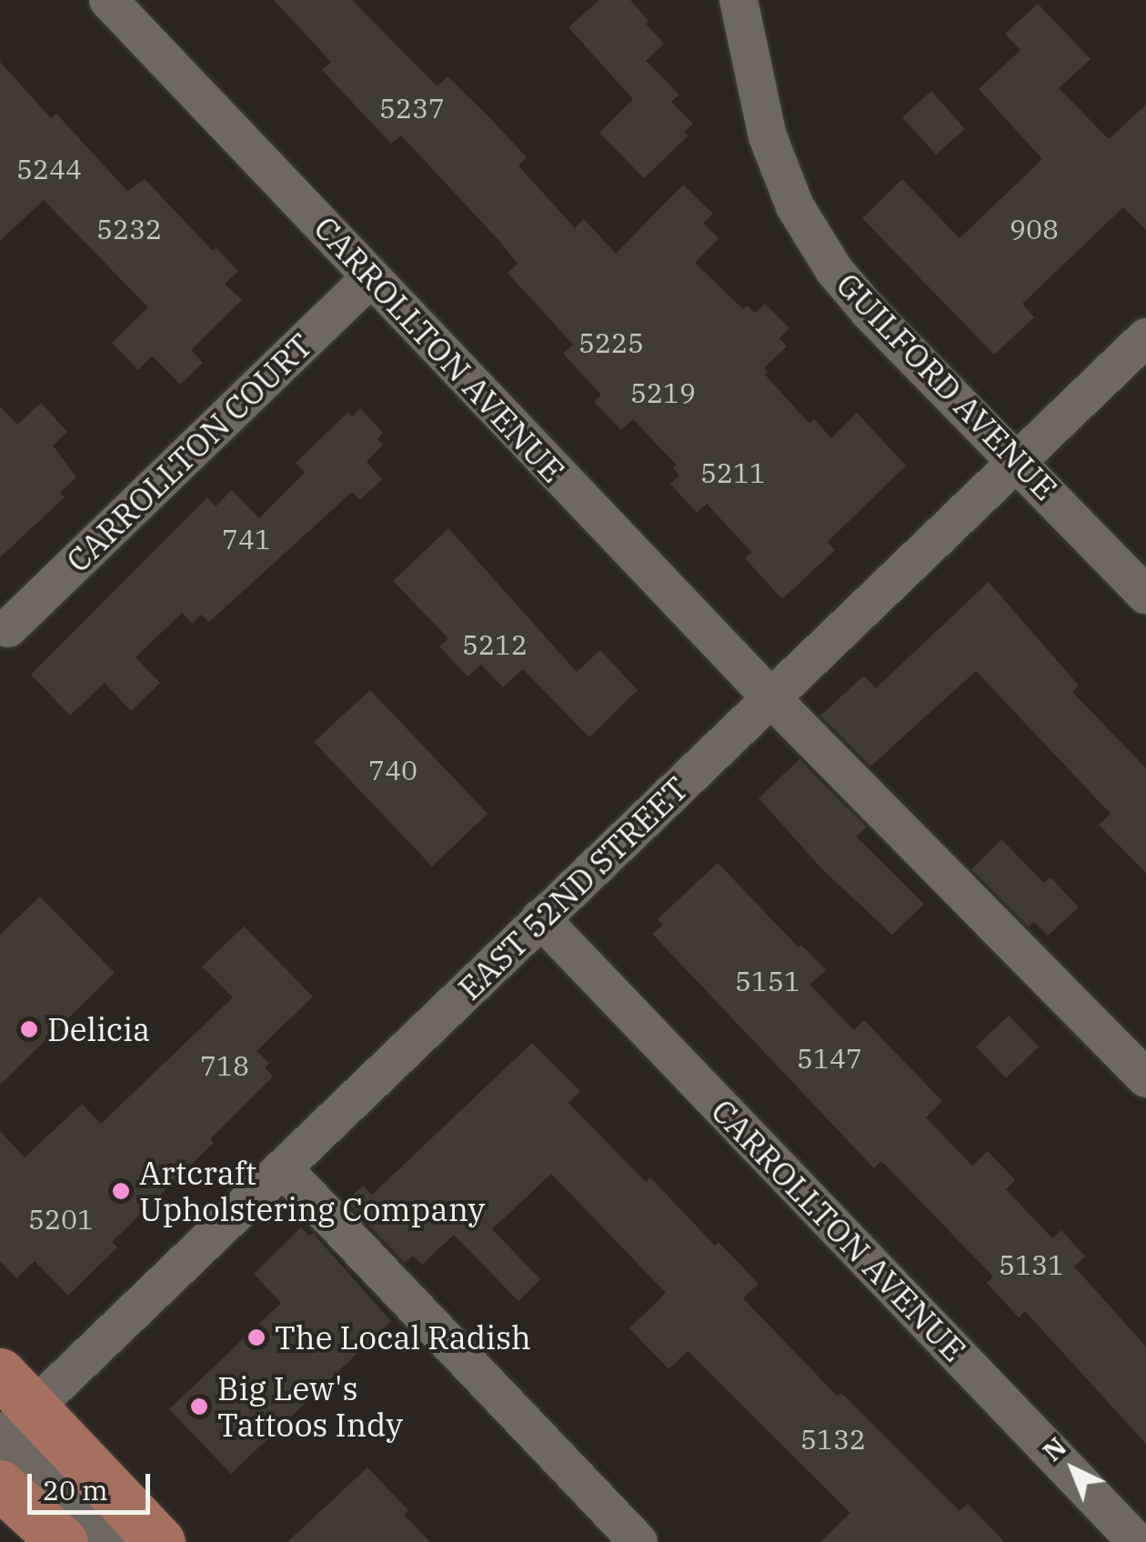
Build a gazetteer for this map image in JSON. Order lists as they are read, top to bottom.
{
  "streets": {
    "street": [
      "CARROLLTON AVENUE",
      "GUILFORD AVENUE",
      "CARROLLTON COURT",
      "EAST 52ND STREET"
    ]
  },
  "crossings": [
    ["CARROLLTON AVENUE", "CARROLLTON COURT"],
    ["CARROLLTON AVENUE", "EAST 52ND STREET"],
    ["GUILFORD AVENUE", "EAST 52ND STREET"]
  ],
  "places": [
    "Delicia",
    "Artcraft Upholstering Company",
    "The Local Radish",
    "Big Lew's Tattoos Indy"
  ],
  "house_numbers": [
    "5237",
    "5244",
    "5232",
    "908",
    "5225",
    "5219",
    "5211",
    "741",
    "5212",
    "740",
    "5151",
    "5147",
    "718",
    "5201",
    "5131",
    "5132"
  ],
  "scale_bar": "20 m",
  "north": "top left"
}
